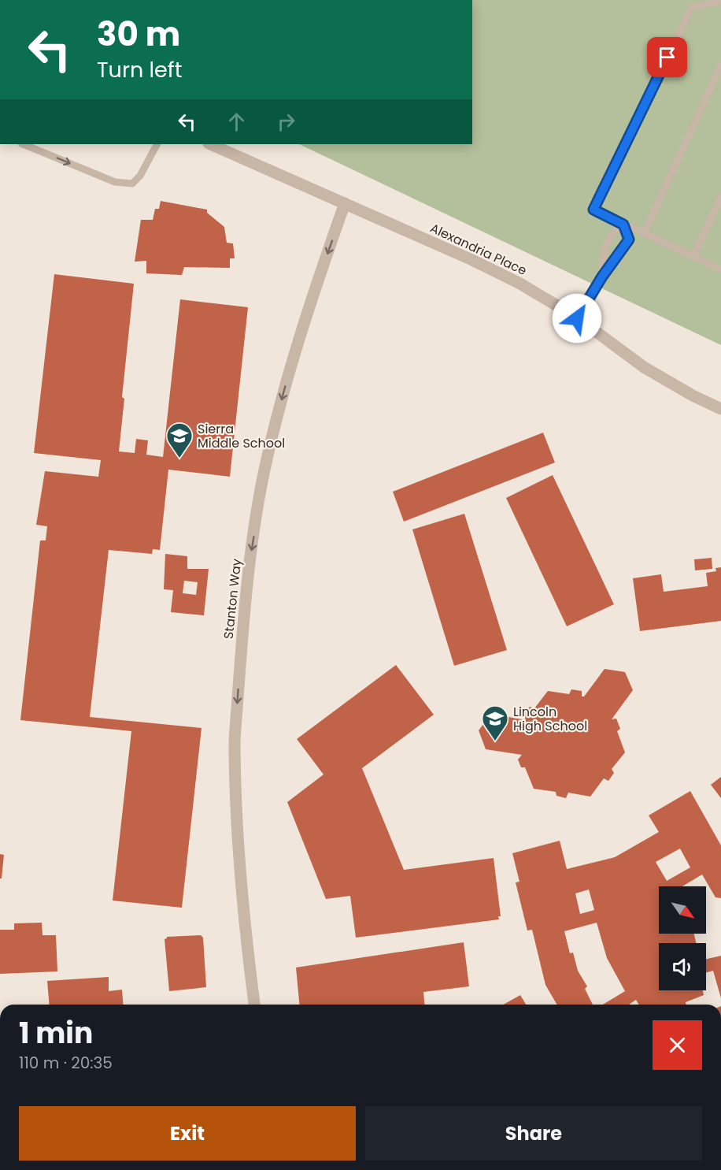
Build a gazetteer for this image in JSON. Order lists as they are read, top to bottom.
{
  "streets": {
    "street": ["Alexandria Place", "Stanton Way"]
  },
  "crossings": [
    ["Alexandria Place", "Stanton Way"]
  ],
  "one_way": ["Stanton Way"],
  "places": {
    "school or university": ["Sierra Middle School", "Lincoln High School"]
  },
  "north": "bottom right",
  "page": {
    "turn": ["30 m", "Turn left"],
    "heading": ["1 min", "110 m · 20:35"],
    "buttons": ["Exit", "Share"]
  }
}
